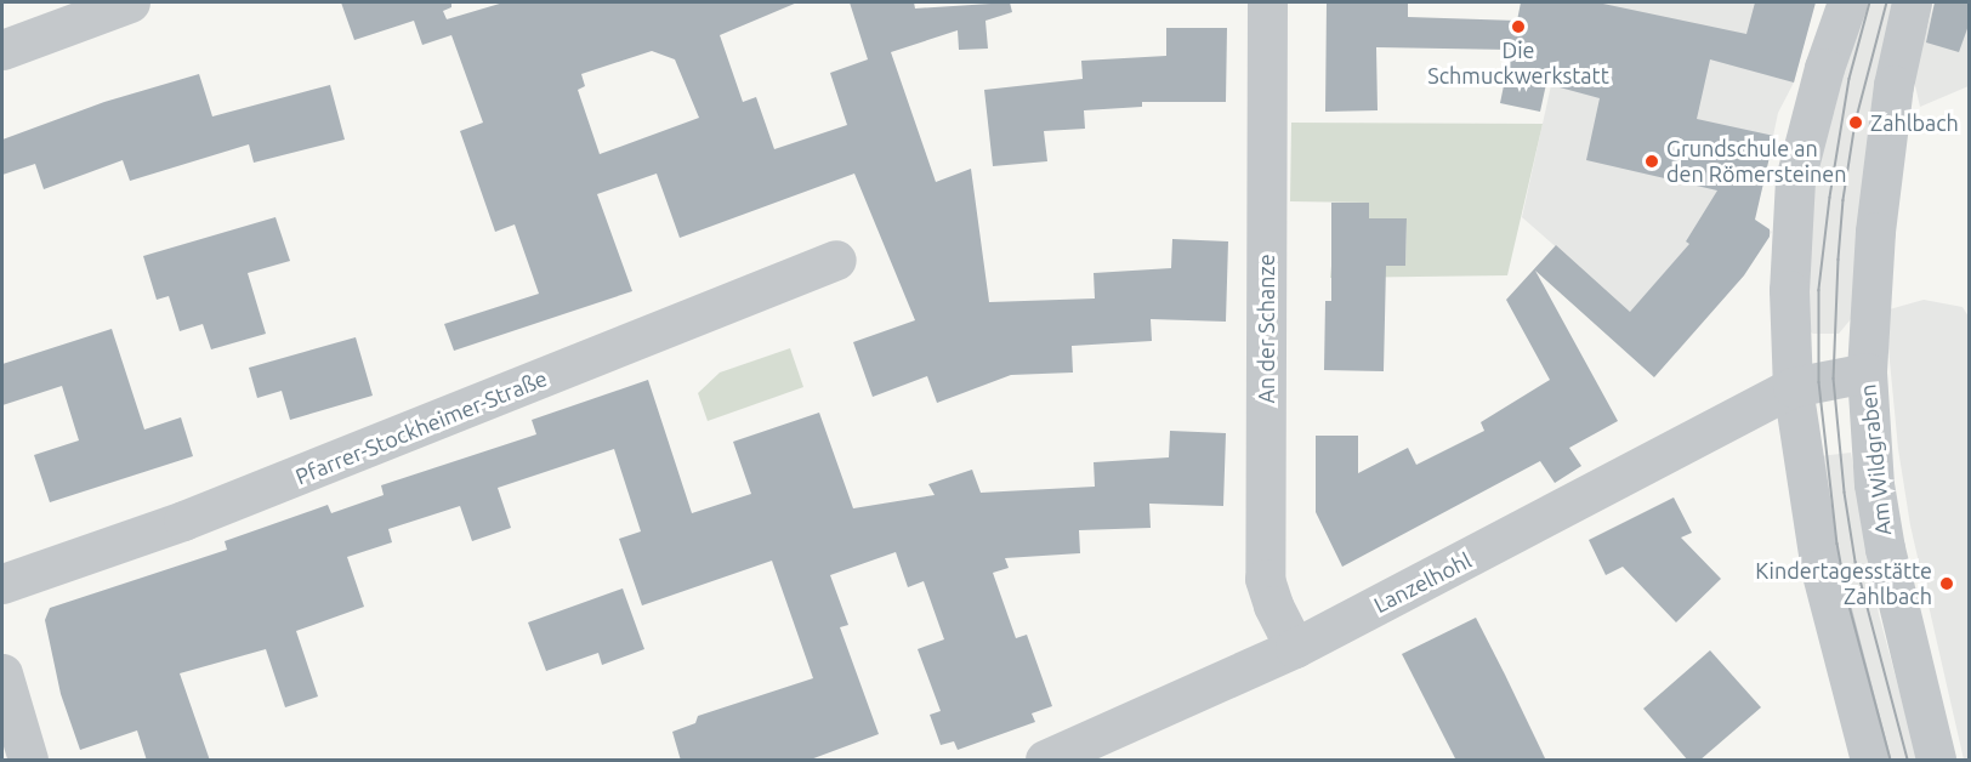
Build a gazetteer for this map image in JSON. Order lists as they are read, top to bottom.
{
  "streets": {
    "street": [
      "An der Schanze",
      "Pfarrer-Stockheimer-Straße",
      "Am Wildgraben",
      "Lanzelhohl"
    ]
  },
  "crossings": [
    ["An der Schanze", "Lanzelhohl"],
    ["Am Wildgraben", "Lanzelhohl"]
  ],
  "places": [
    "Die Schmuckwerkstatt",
    "Zahlbach",
    "Grundschule an den Römersteinen",
    "Kindertagesstätte Zahlbach"
  ]
}
